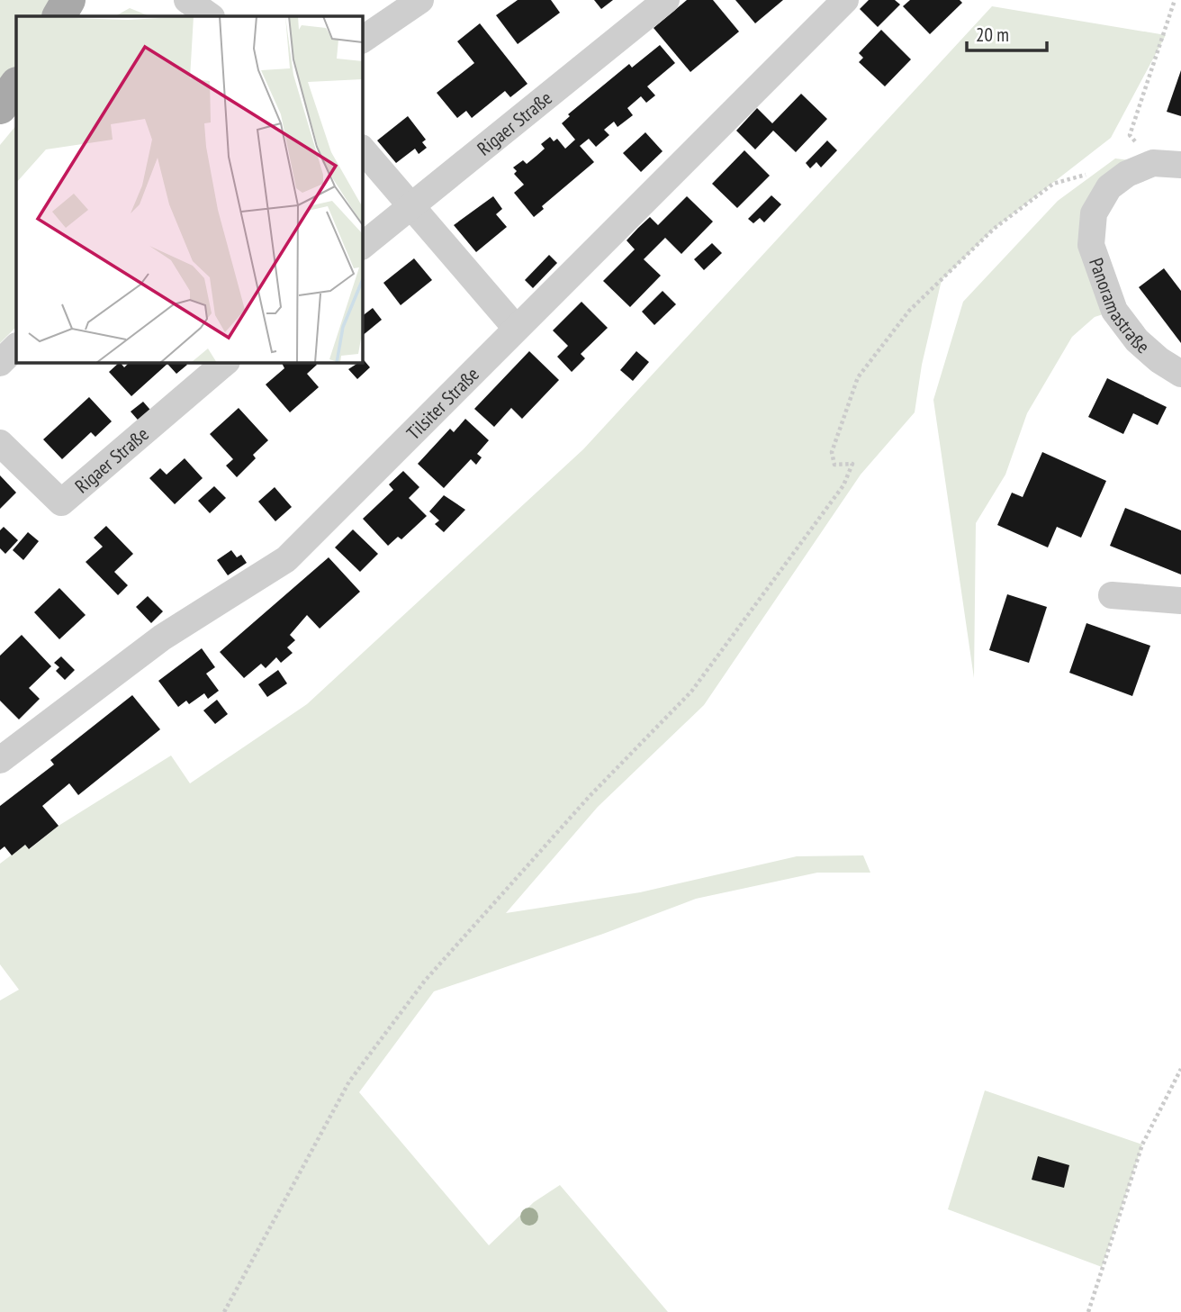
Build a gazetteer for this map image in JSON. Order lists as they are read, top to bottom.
{
  "streets": {
    "street": ["Rigaer Straße", "Panoramastraße", "Tilsiter Straße"]
  },
  "scale_bar": "20 m"
}
